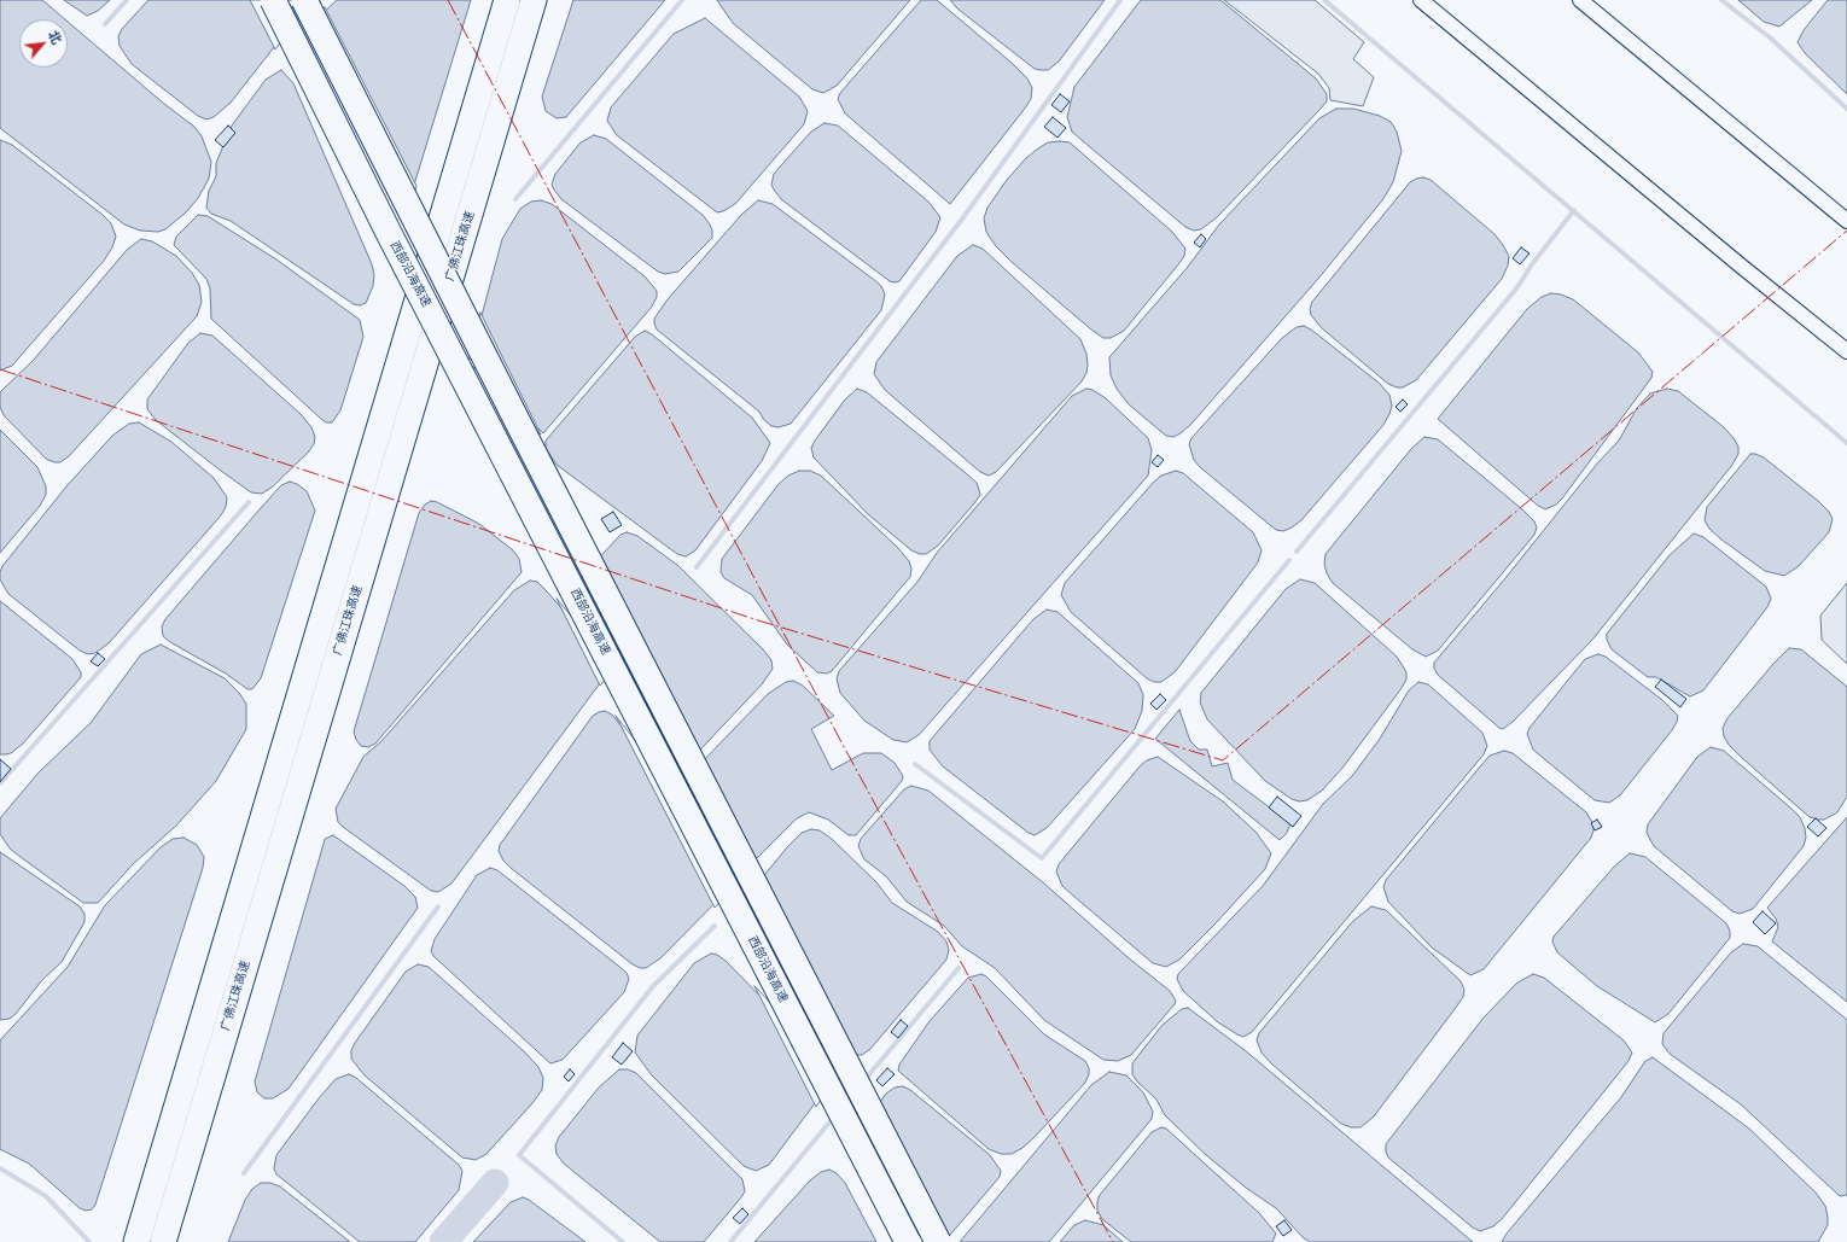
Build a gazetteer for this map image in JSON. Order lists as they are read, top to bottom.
{
  "streets": {
    "highway": ["广佛江珠高速", "西部沿海高速"]
  },
  "north": "top right"
}
